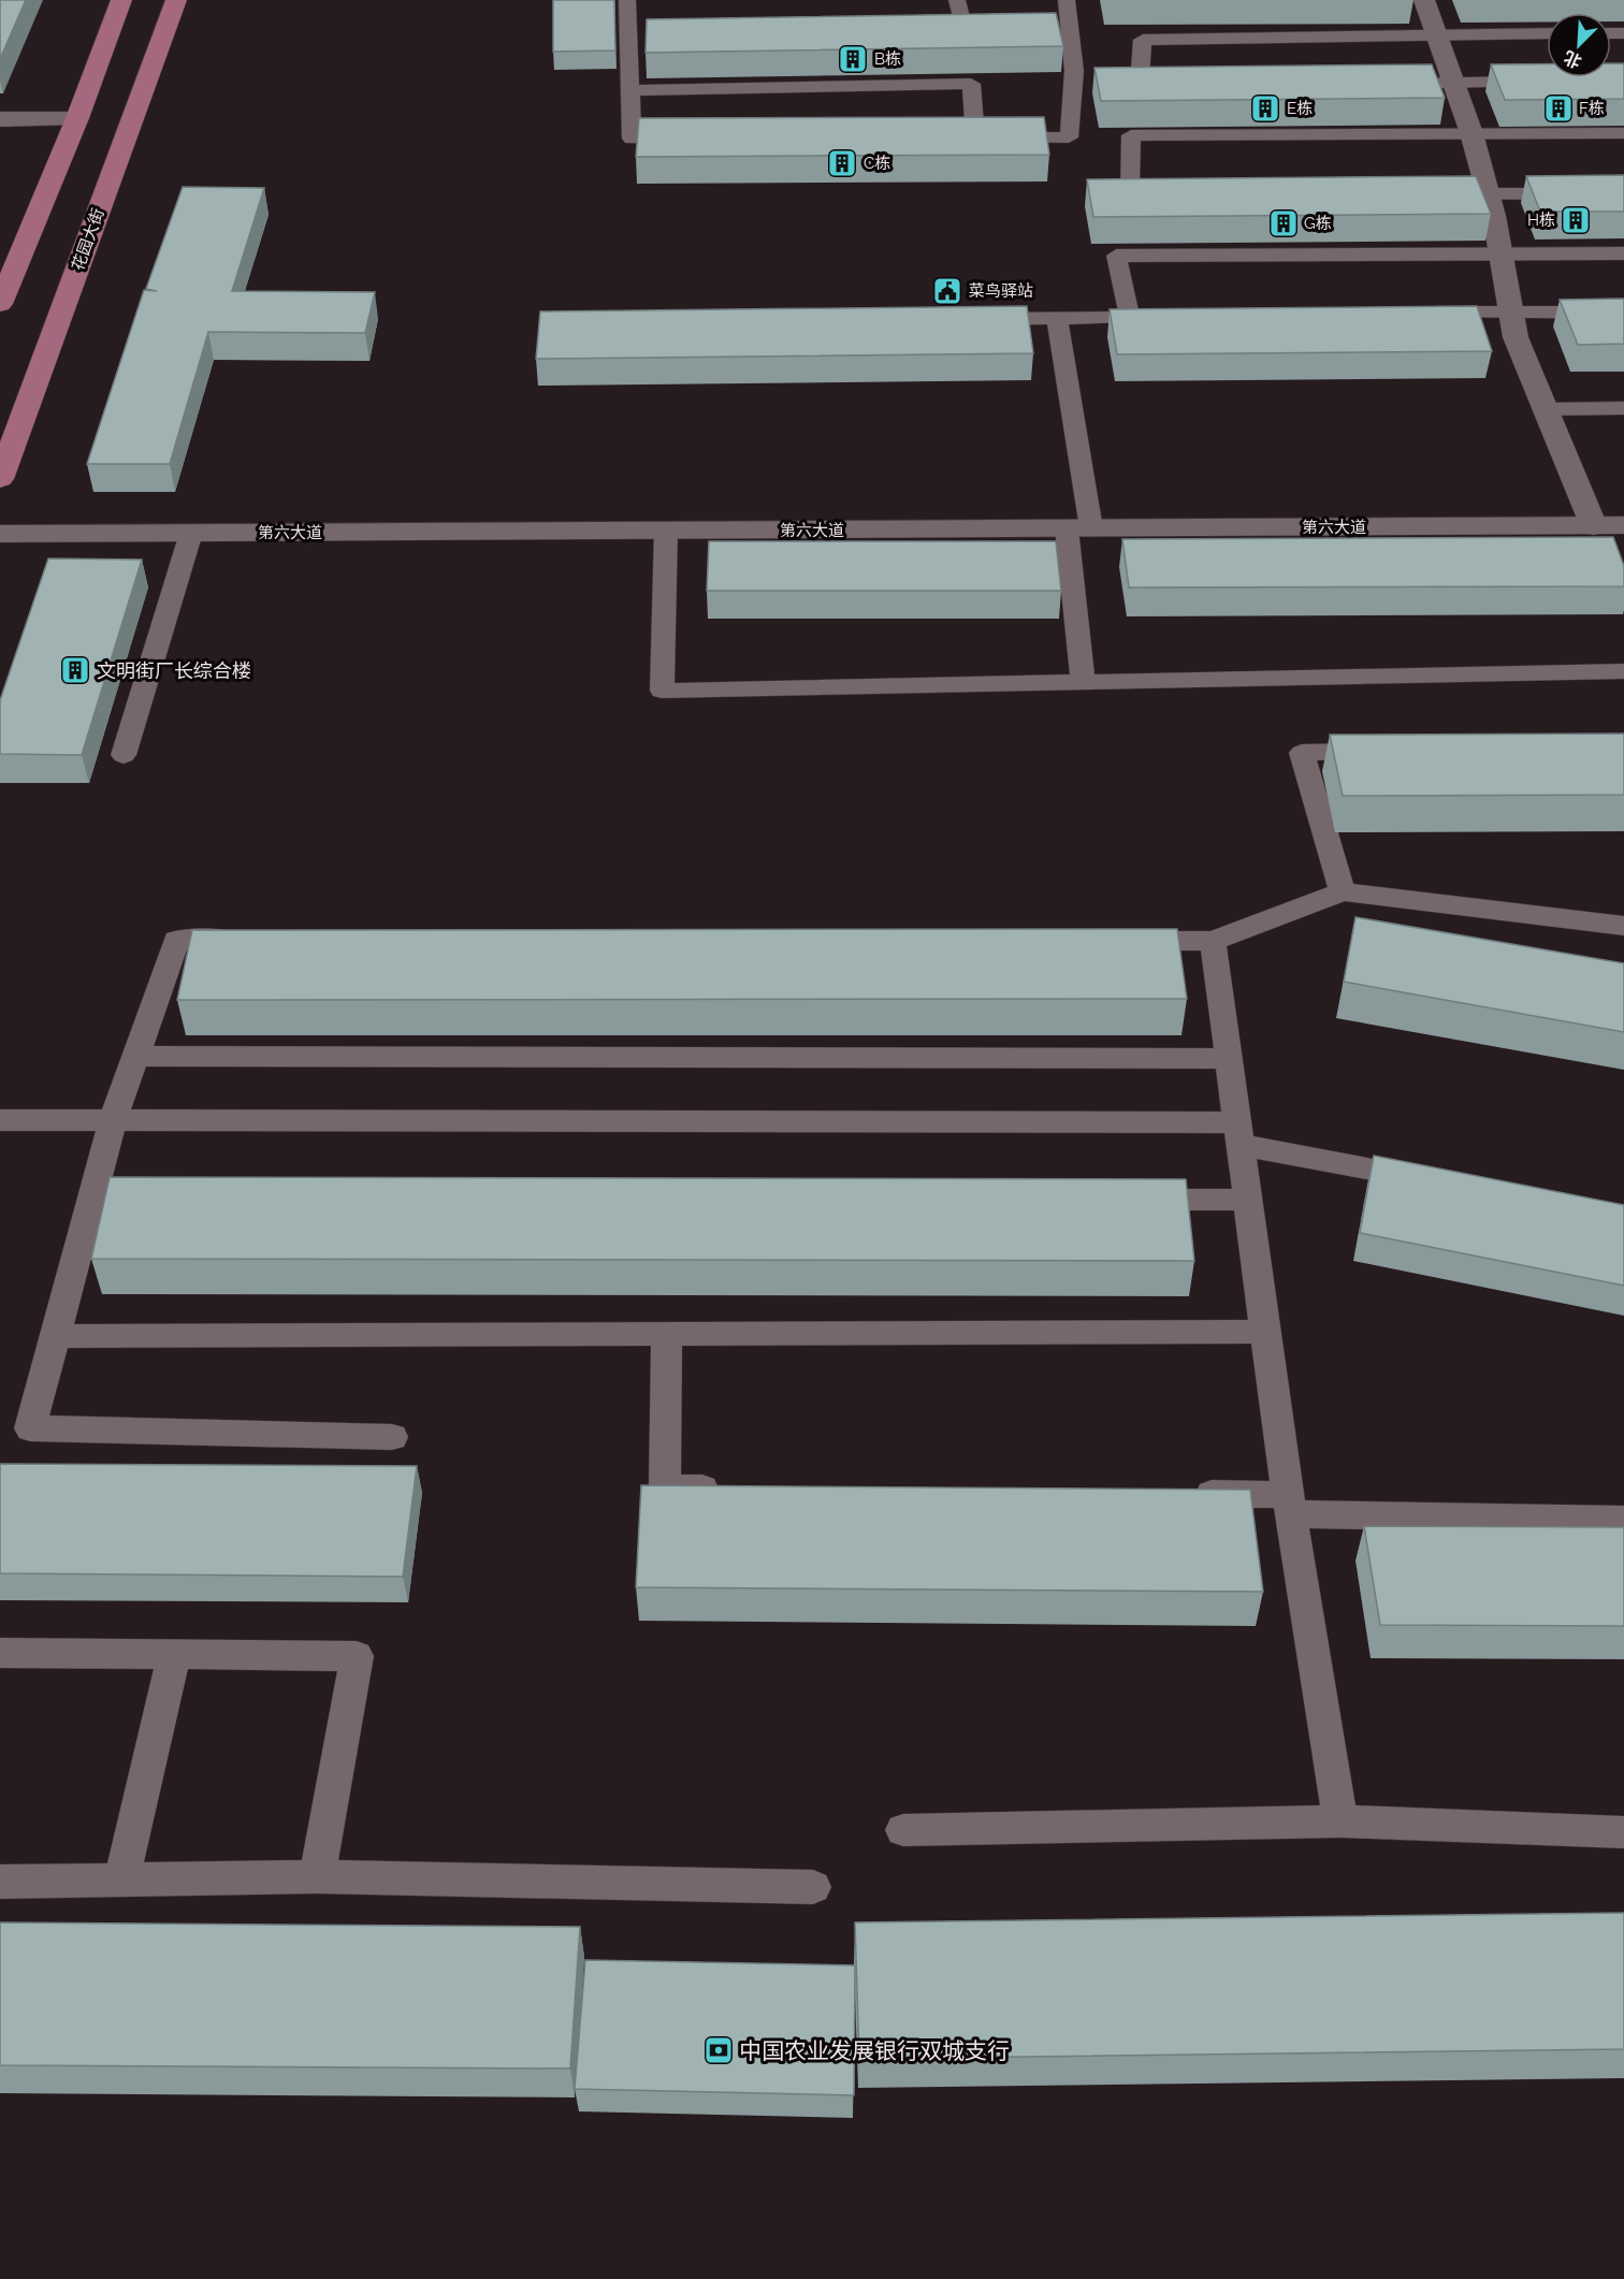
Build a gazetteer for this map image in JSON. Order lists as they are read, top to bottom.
{
  "streets": {
    "main road": ["花园大街"],
    "street": ["第六大道"]
  },
  "places": {
    "building": [
      "B栋",
      "E栋",
      "F栋",
      "C栋",
      "H栋",
      "G栋",
      "文明街厂长综合楼"
    ],
    "public building": ["菜鸟驿站"],
    "bank": ["中国农业发展银行双城支行"]
  },
  "north": "bottom left"
}
